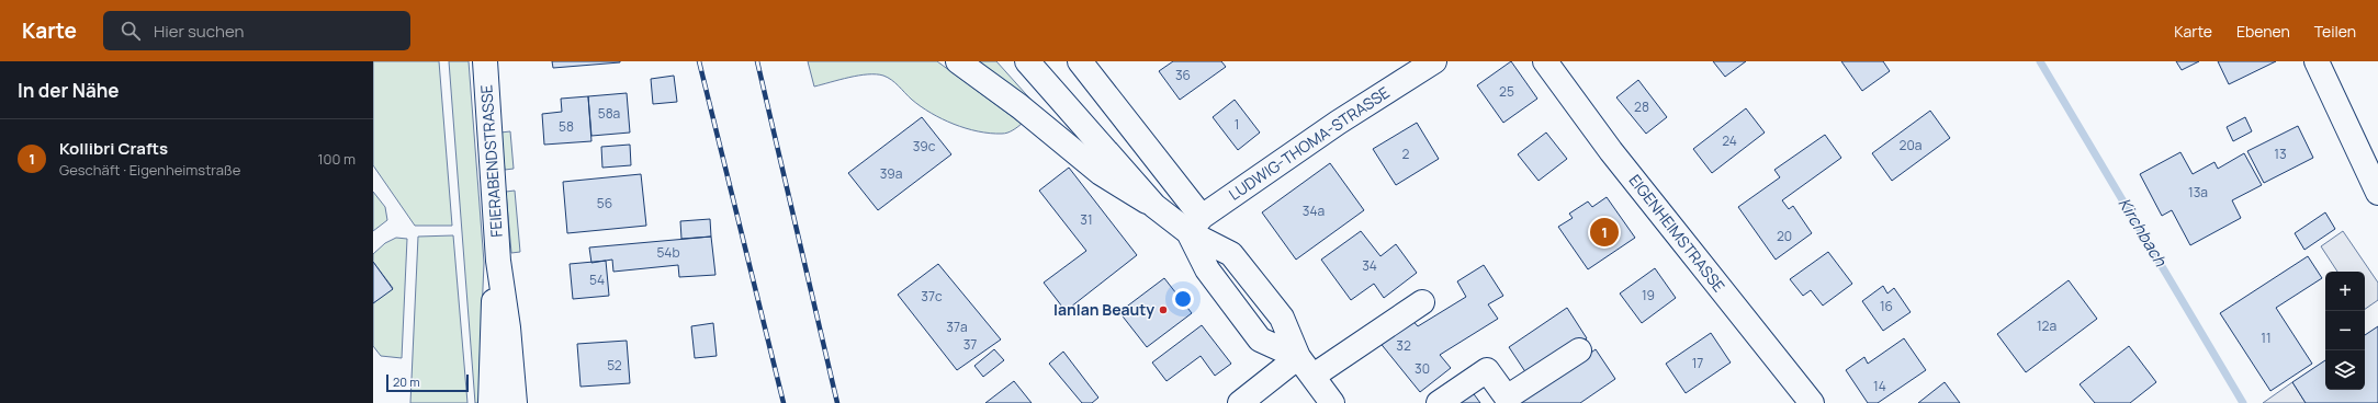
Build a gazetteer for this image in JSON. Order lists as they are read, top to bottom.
{
  "streets": {
    "main road": ["LUDWIG-THOMA-STRASSE", "FEIERABENDSTRASSE", "EIGENHEIMSTRASSE"]
  },
  "water": ["Kirchbach"],
  "places": ["lanlan Beauty"],
  "house_numbers": [
    "36",
    "25",
    "28",
    "58a",
    "1",
    "58",
    "24",
    "20a",
    "39c",
    "2",
    "13",
    "39a",
    "13a",
    "56",
    "34a",
    "31",
    "20",
    "54b",
    "34",
    "54",
    "19",
    "37c",
    "16",
    "12a",
    "37a",
    "11",
    "37",
    "32",
    "17",
    "52",
    "30",
    "14"
  ],
  "scale_bar": "20 m",
  "page": {
    "header": "Karte",
    "search": "Hier suchen",
    "nav": ["Karte", "Ebenen", "Teilen"],
    "heading": "In der Nähe",
    "list": [
      {
        "mark": "1",
        "name": "Kollibri Crafts",
        "note": "Geschäft · Eigenheimstraße",
        "value": "100 m"
      }
    ],
    "pins": "1",
    "map_buttons": ["+", "−"],
    "scale": "20 m"
  }
}
